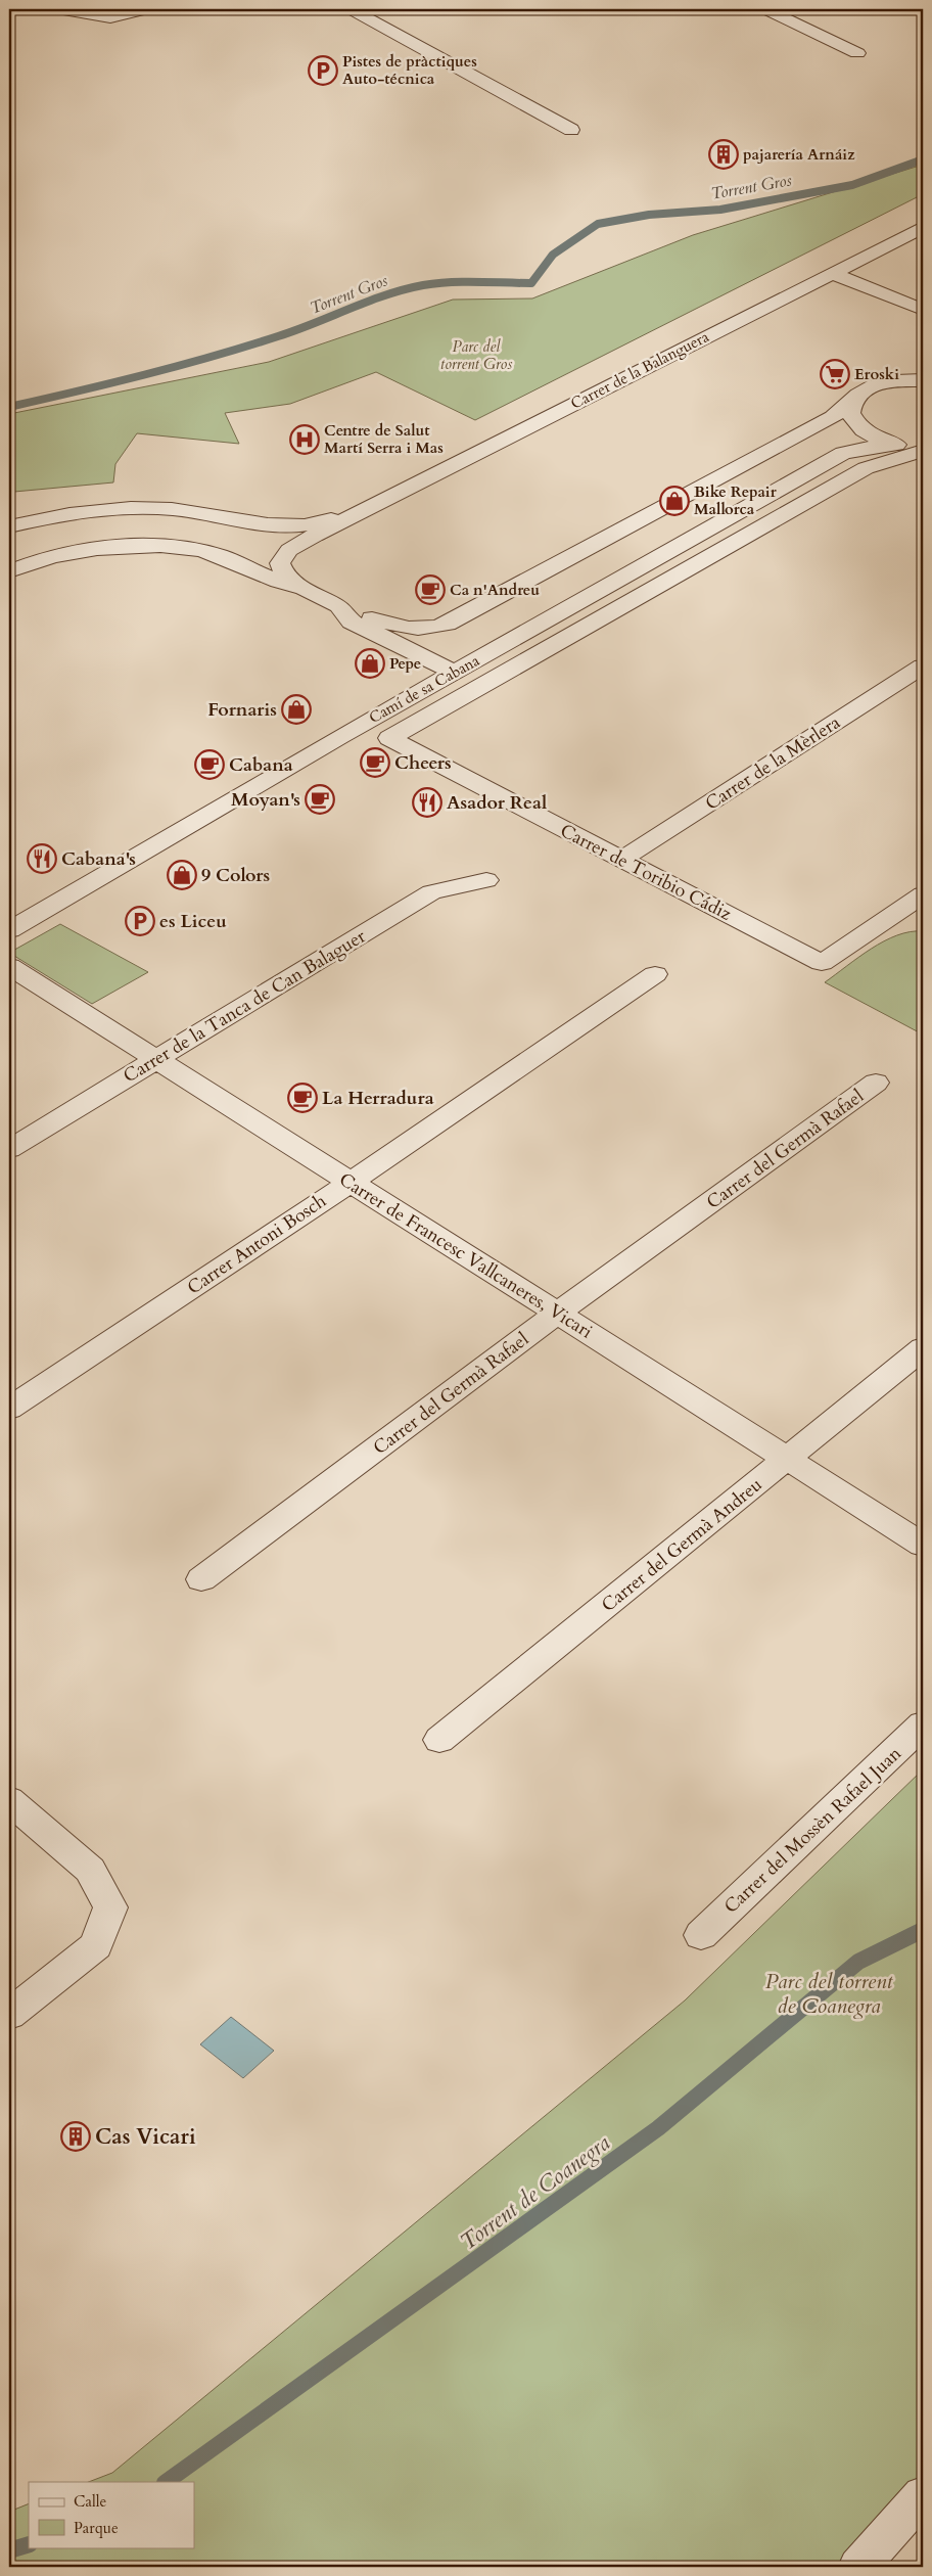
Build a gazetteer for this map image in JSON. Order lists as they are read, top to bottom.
{
  "streets": {
    "street": [
      "Carrer de la Balanguera",
      "Camí de sa Cabana",
      "Carrer de la Mèrlera",
      "Carrer de Toribio Cádiz",
      "Carrer de la Tanca de Can Balaguer",
      "Carrer del Germà Rafael",
      "Carrer Antoni Bosch",
      "Carrer de Francesc Vallcaneres, Vicari",
      "Carrer del Germà Andreu",
      "Carrer del Mossèn Rafael Juan"
    ]
  },
  "crossings": [
    ["Carrer de la Mèrlera", "Carrer de Toribio Cádiz"],
    ["Carrer de la Tanca de Can Balaguer", "Carrer de Francesc Vallcaneres, Vicari"],
    ["Carrer del Germà Rafael", "Carrer de Francesc Vallcaneres, Vicari"],
    ["Carrer Antoni Bosch", "Carrer de Francesc Vallcaneres, Vicari"],
    ["Carrer de Francesc Vallcaneres, Vicari", "Carrer del Germà Andreu"]
  ],
  "water": ["Torrent Gros", "Torrent de Coanegra"],
  "parks": ["Parc del torrent Gros", "Parc del torrent de Coanegra"],
  "places": {
    "parking": ["Pistes de pràctiques Auto-técnica", "es Liceu"],
    "building": ["pajarería Arnáiz", "Cas Vicari"],
    "supermarket": ["Eroski"],
    "hospital": ["Centre de Salut Martí Serra i Mas"],
    "shop": [
      "Bike Repair Mallorca",
      "Pepe",
      "Fornaris",
      "9 Colors"
    ],
    "cafe": [
      "Ca n'Andreu",
      "Cheers",
      "Cabana",
      "Moyan's",
      "La Herradura"
    ],
    "restaurant": ["Asador Real", "Cabana's"]
  },
  "legend": ["Calle", "Parque"]
}
